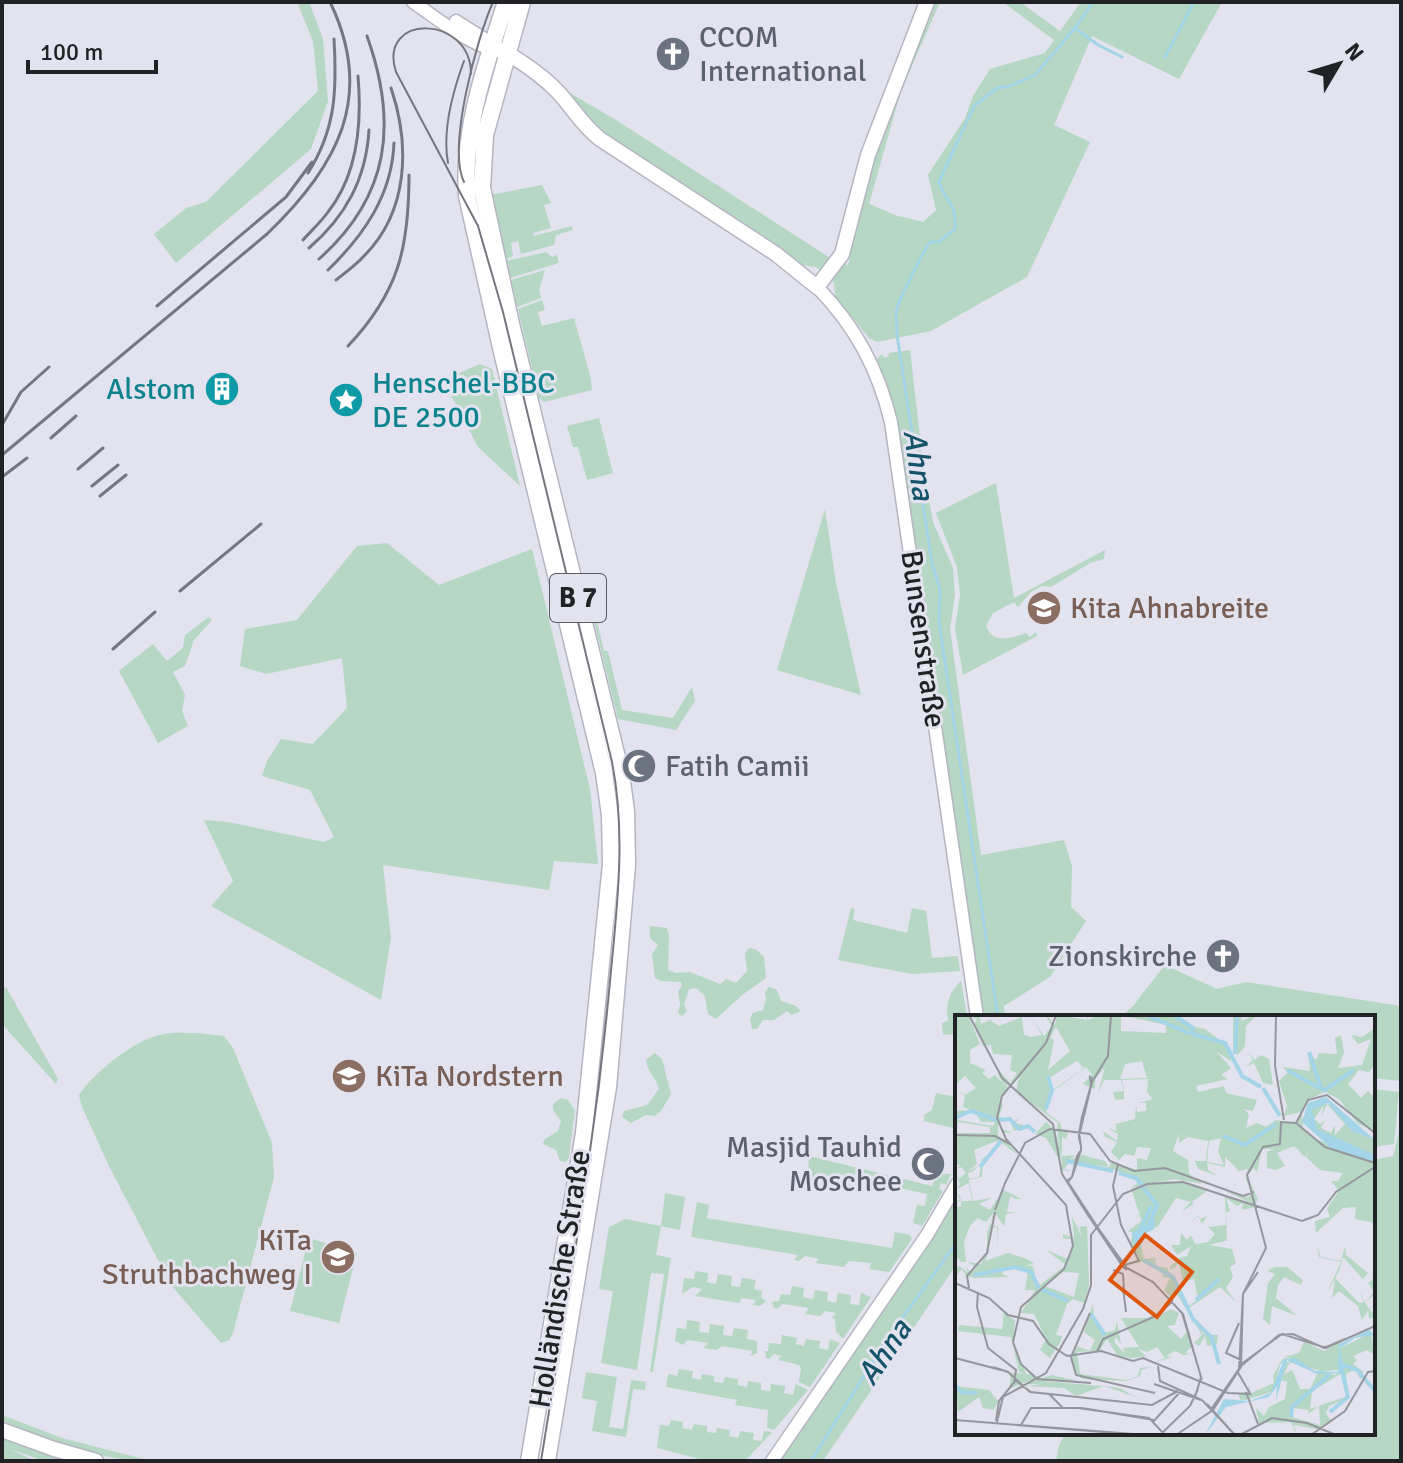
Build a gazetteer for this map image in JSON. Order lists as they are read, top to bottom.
{
  "streets": {
    "main road": ["B 7", "Bunsenstraße", "Holländische Straße"]
  },
  "crossings": [
    ["Bunsenstraße", "Holländische Straße"]
  ],
  "water": ["Ahna"],
  "places": {
    "church": ["CCOM International", "Zionskirche"],
    "building": ["Alstom"],
    "place": ["Henschel-BBC DE 2500"],
    "school or university": ["Kita Ahnabreite", "KiTa Nordstern", "KiTa Struthbachweg I"],
    "mosque": ["Fatih Camii", "Masjid Tauhid Moschee"]
  },
  "scale_bar": "100 m",
  "north": "top right"
}
